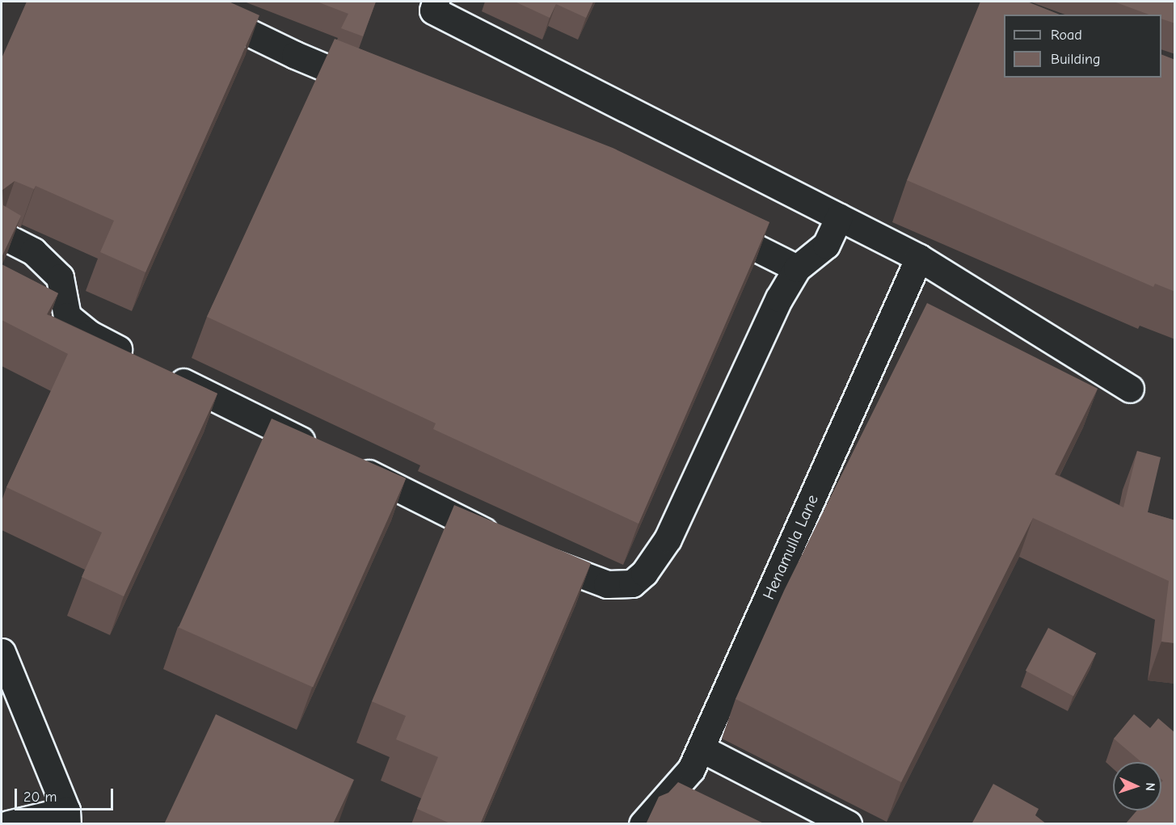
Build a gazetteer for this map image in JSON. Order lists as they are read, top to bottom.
{
  "streets": {
    "street": ["Henamulla Lane"]
  },
  "legend": ["Road", "Building"],
  "scale_bar": "20 m",
  "north": "right"
}
